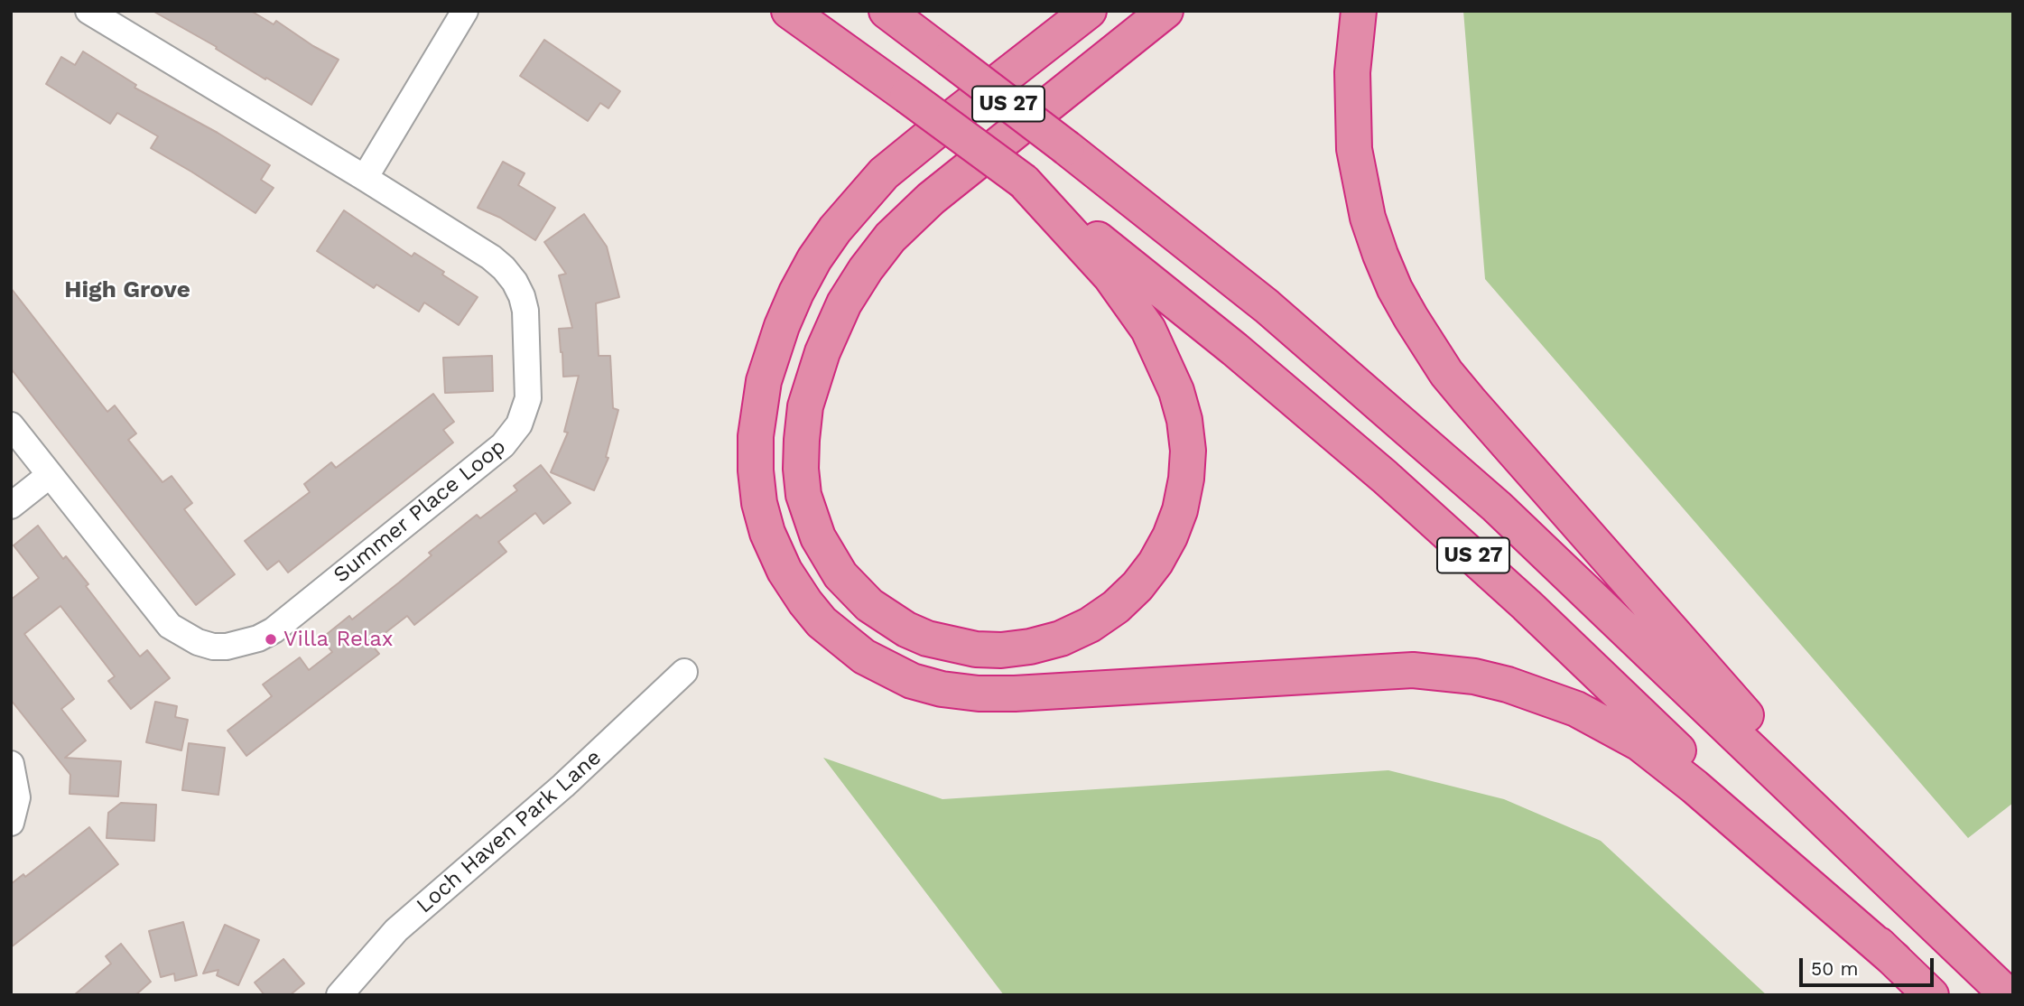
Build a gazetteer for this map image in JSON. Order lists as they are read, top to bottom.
{
  "streets": {
    "highway": ["US 27"],
    "street": ["Summer Place Loop", "Loch Haven Park Lane"]
  },
  "districts": ["High Grove"],
  "places": ["Villa Relax"],
  "scale_bar": "50 m"
}
